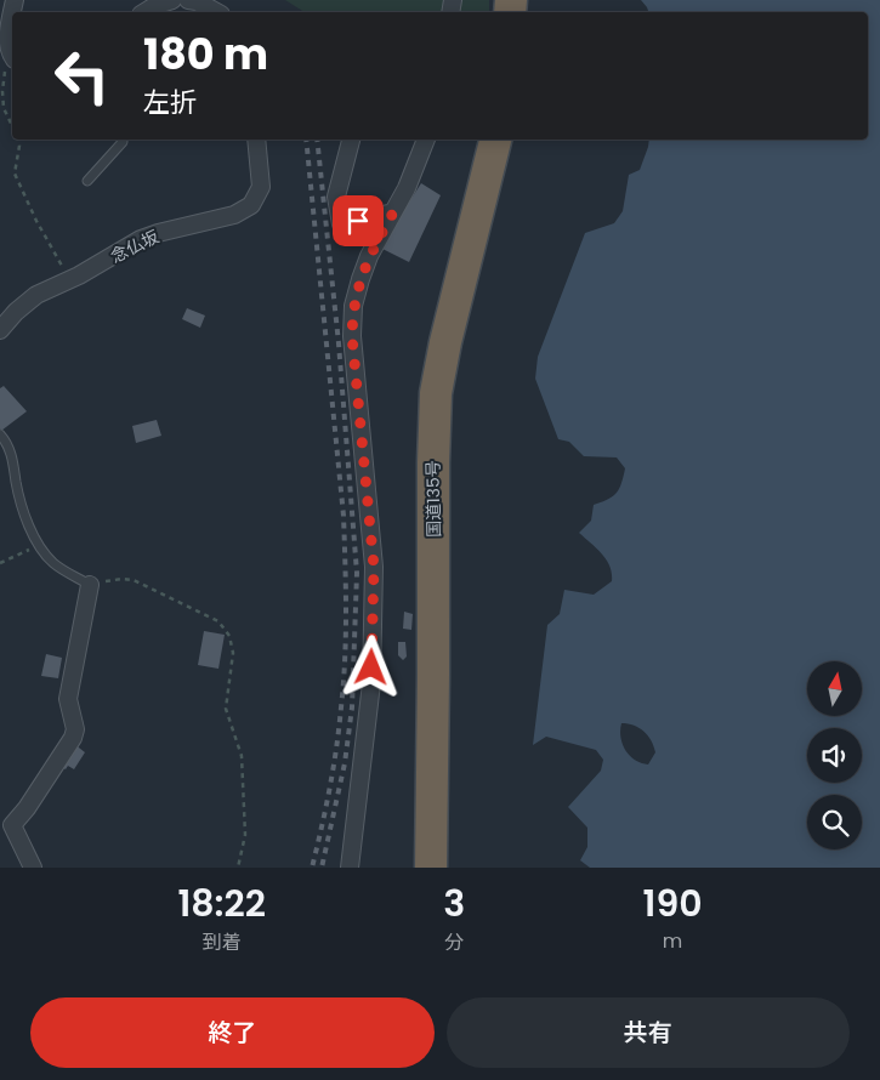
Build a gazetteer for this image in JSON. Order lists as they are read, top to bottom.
{
  "streets": {
    "highway": ["国道135号"],
    "street": ["念仏坂"]
  },
  "north": "top",
  "page": {
    "turn": ["180 m", "左折"],
    "eta": [
      "18:22",
      "到着",
      "3",
      "分",
      "190",
      "m"
    ],
    "buttons": ["終了", "共有"]
  }
}
